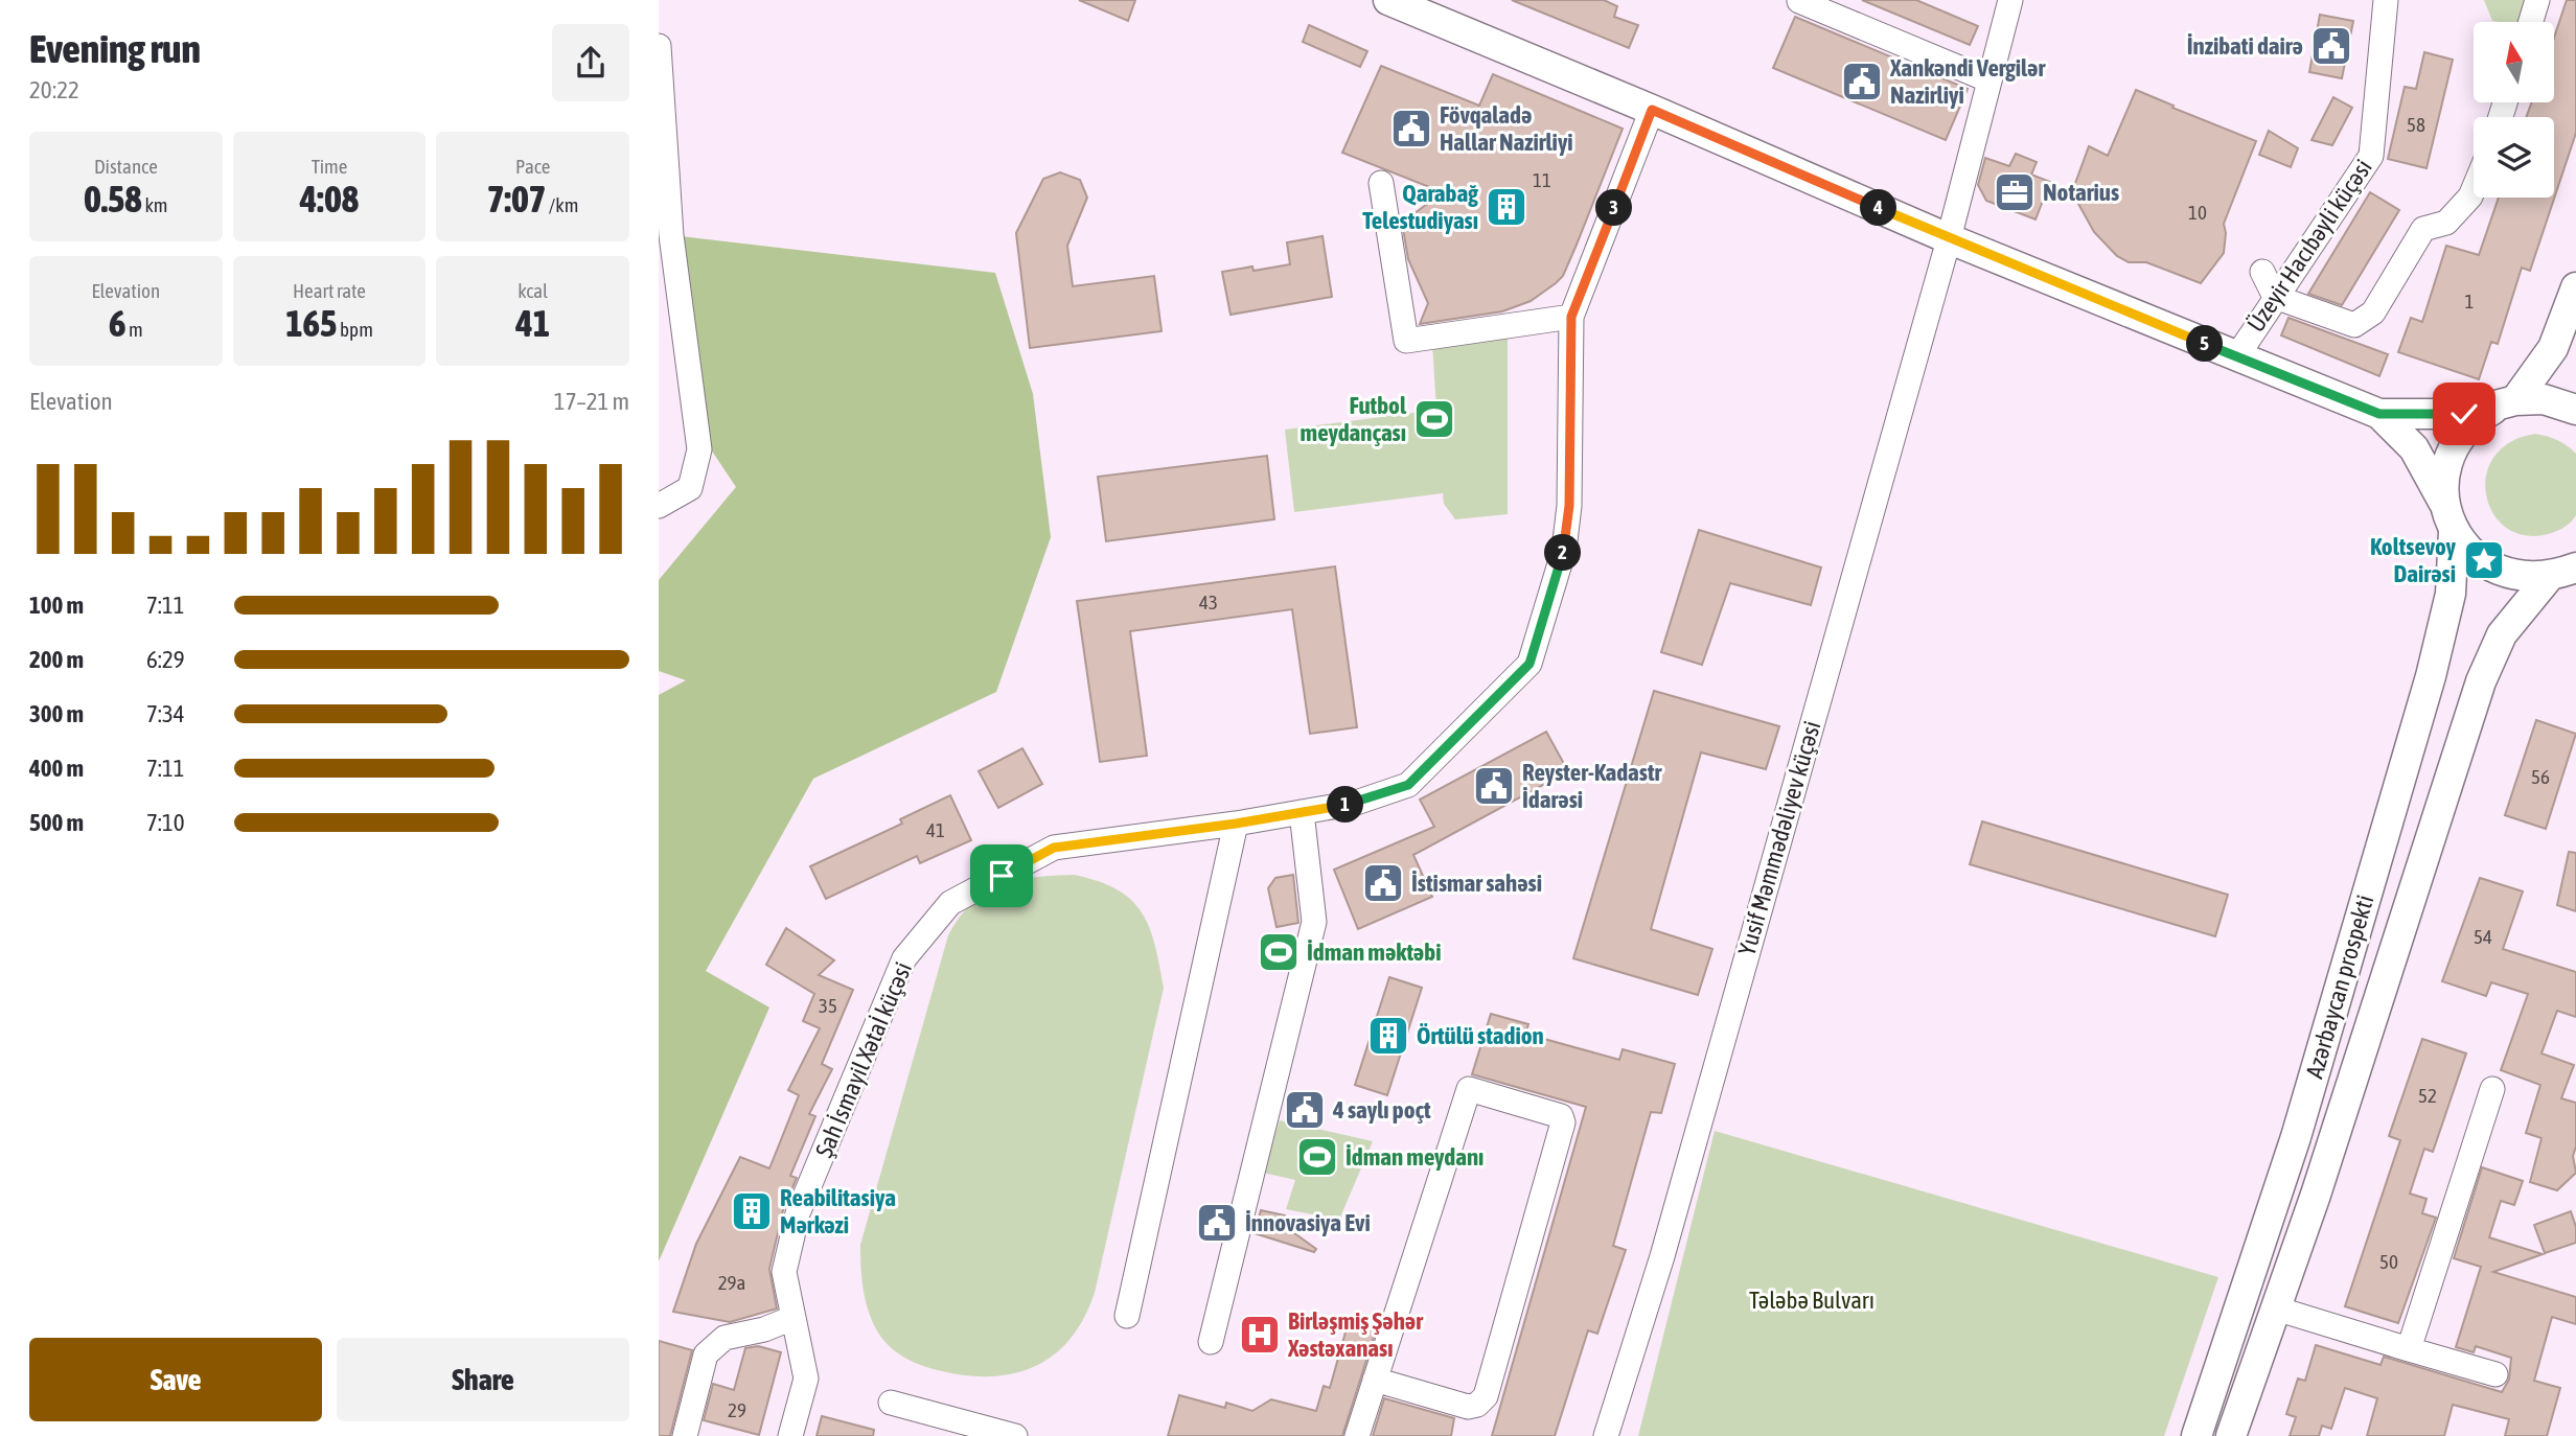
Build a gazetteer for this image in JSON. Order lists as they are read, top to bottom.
{
  "streets": {
    "main road": ["Üzeyir Hacıbəyli küçəsi", "Azərbaycan prospekti"],
    "street": ["Yusif Məmmədəliyev küçəsi", "Şah İsmayil Xətaİ küçəsi"]
  },
  "crossings": [
    ["Üzeyir Hacıbəyli küçəsi", "Yusif Məmmədəliyev küçəsi"],
    ["Üzeyir Hacıbəyli küçəsi", "Şah İsmayil Xətaİ küçəsi"]
  ],
  "parks": ["Tələbə Bulvarı"],
  "places": {
    "public building": [
      "İnzibati dairə",
      "Xankəndi Vergilər Nazirliyi",
      "Fövqaladə Hallar Nazirliyi",
      "Reyster-Kadastr İdarəsi",
      "İstismar sahəsi",
      "4 saylı poçt",
      "İnnovasiya Evi"
    ],
    "office": ["Notarius"],
    "building": ["Qarabağ Telestudiyası", "Örtülü stadion", "Reabilitasiya Mərkəzi"],
    "sports": ["Futbol meydançası", "İdman məktəbi", "İdman meydanı"],
    "place": ["Koltsevoy Dairəsi"],
    "hospital": ["Birləşmiş Şəhər Xəstəxanası"]
  },
  "house_numbers": [
    "58",
    "11",
    "10",
    "1",
    "43",
    "56",
    "41",
    "54",
    "35",
    "52",
    "50",
    "29a",
    "29"
  ],
  "north": "top",
  "page": {
    "heading": ["Evening run", "20:22"],
    "stats": [
      ["Distance", "0.58 km"],
      ["Time", "4:08"],
      ["Pace", "7:07 /km"],
      ["Elevation", "6 m"],
      ["Heart rate", "165 bpm"],
      ["kcal", "41"]
    ],
    "pins": [
      "3",
      "4",
      "5",
      "2",
      "1"
    ],
    "chart": ["Elevation", "17–21 m"],
    "list": [
      {
        "name": "100 m",
        "note": "7:11"
      },
      {
        "name": "200 m",
        "note": "6:29"
      },
      {
        "name": "300 m",
        "note": "7:34"
      },
      {
        "name": "400 m",
        "note": "7:11"
      },
      {
        "name": "500 m",
        "note": "7:10"
      }
    ],
    "buttons": ["Save", "Share"]
  }
}
